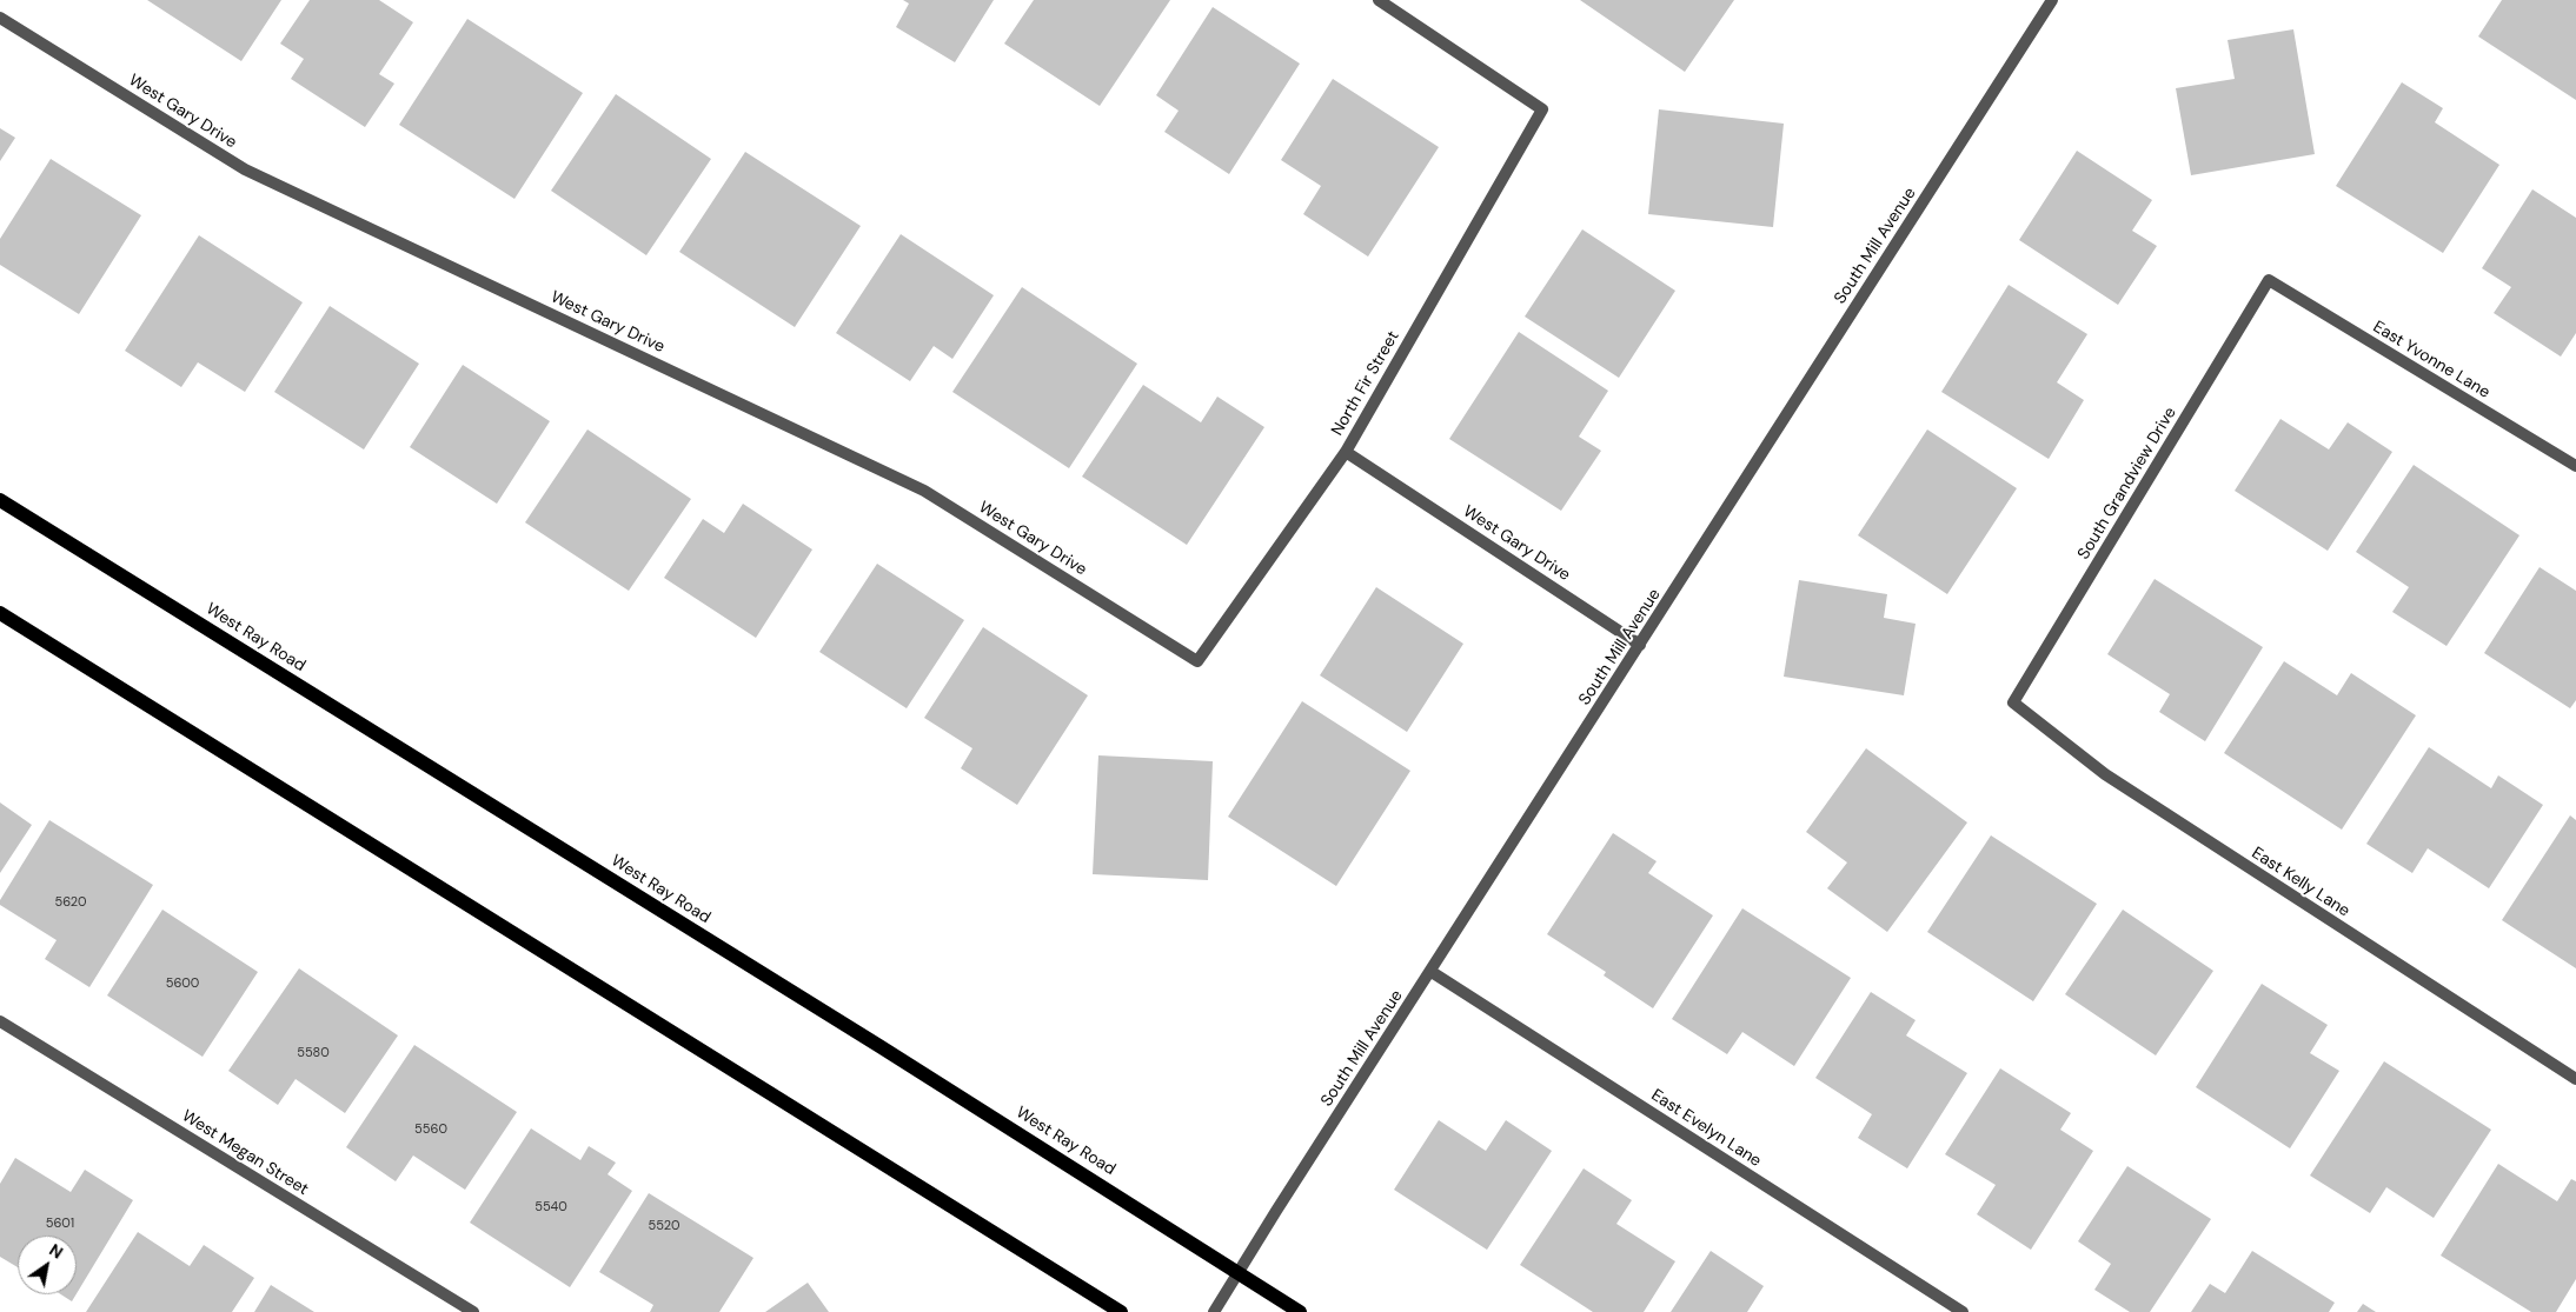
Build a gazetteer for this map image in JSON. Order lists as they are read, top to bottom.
{
  "streets": {
    "main road": ["West Ray Road"],
    "street": [
      "West Gary Drive",
      "South Mill Avenue",
      "East Yvonne Lane",
      "North Fir Street",
      "South Grandview Drive",
      "East Kelly Lane",
      "East Evelyn Lane",
      "West Megan Street"
    ]
  },
  "crossings": [
    ["West Gary Drive", "South Mill Avenue"],
    ["West Gary Drive", "North Fir Street"],
    ["South Mill Avenue", "West Ray Road"],
    ["South Mill Avenue", "East Evelyn Lane"],
    ["East Yvonne Lane", "South Grandview Drive"],
    ["South Grandview Drive", "East Kelly Lane"]
  ],
  "house_numbers": [
    "5620",
    "5600",
    "5580",
    "5560",
    "5540",
    "5601",
    "5520"
  ],
  "north": "top right"
}
